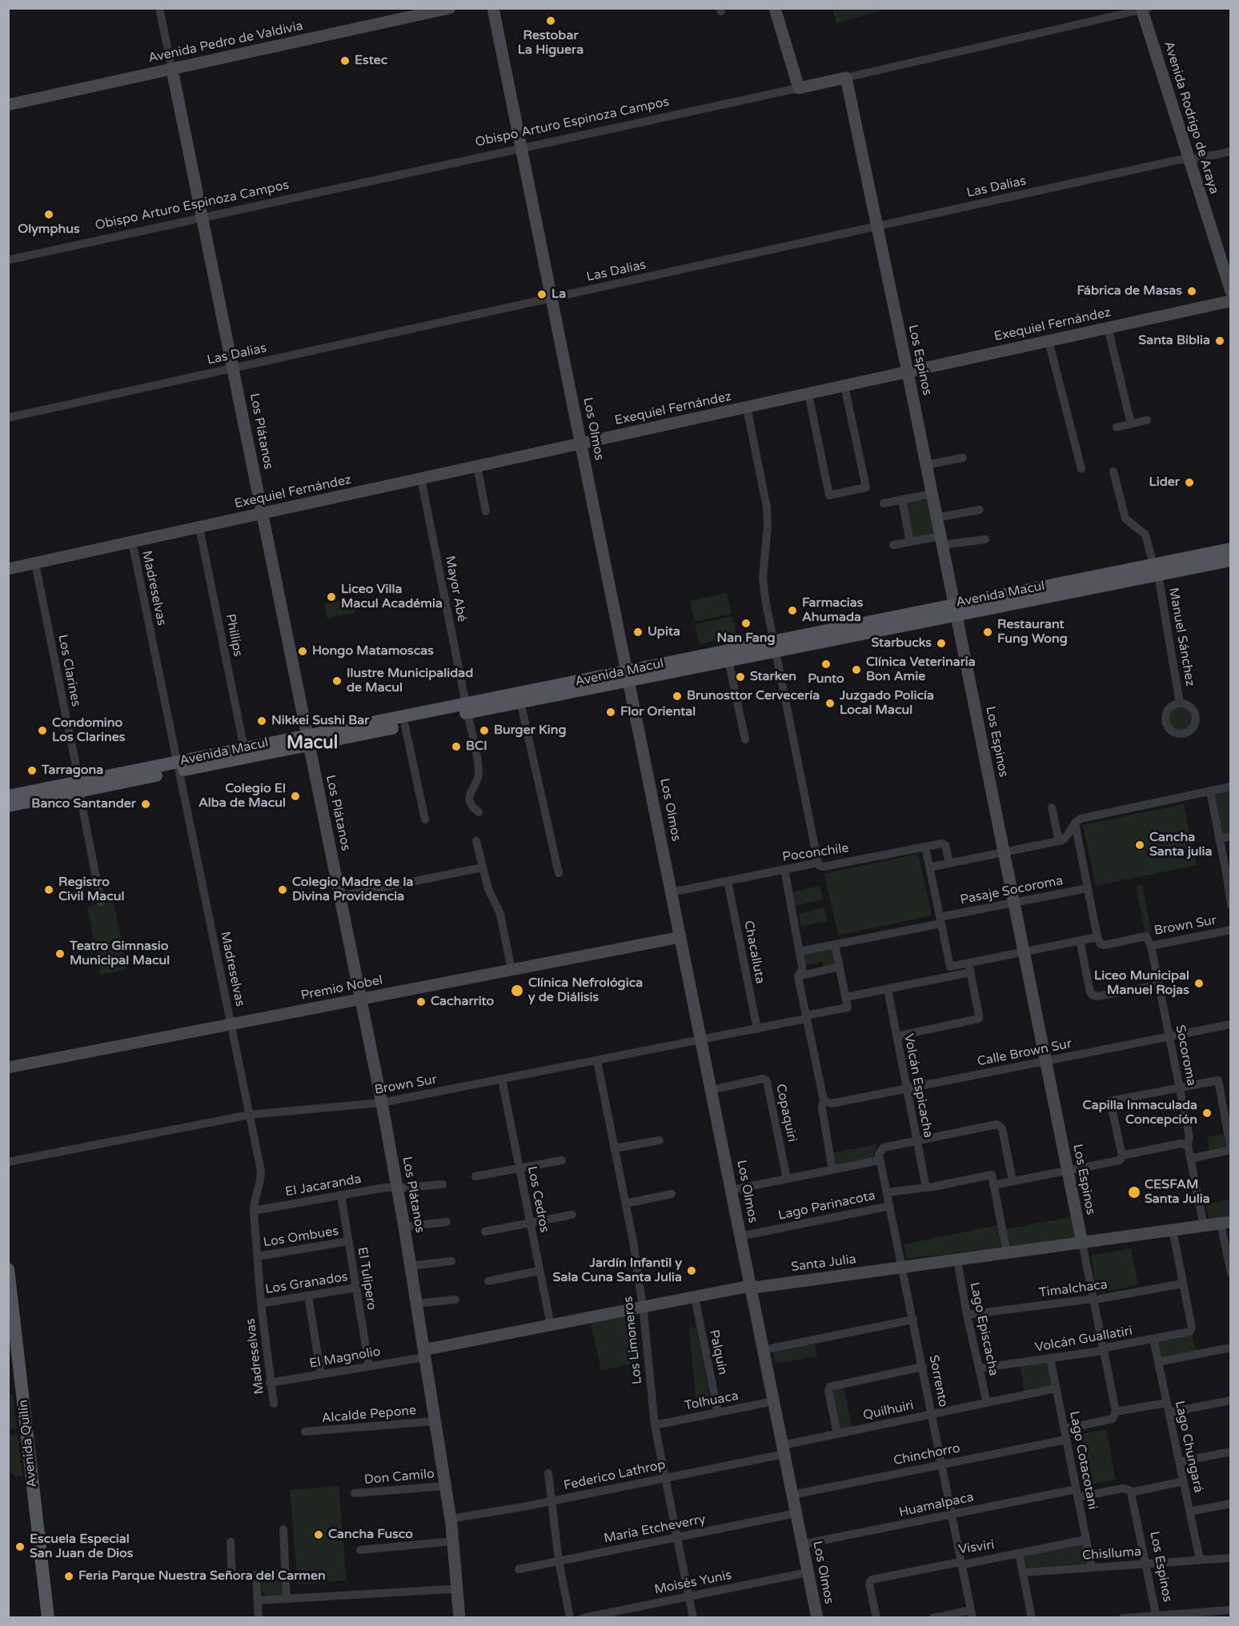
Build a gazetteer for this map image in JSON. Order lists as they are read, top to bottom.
{
  "streets": {
    "main road": ["Avenida Macul", "Avenida Quilín"],
    "street": [
      "Avenida Pedro de Valdivia",
      "Avenida Rodrigo de Araya",
      "Obispo Arturo Espinoza Campos",
      "Las Dalias",
      "Exequiel Fernández",
      "Los Espinos",
      "Los Olmos",
      "Los Plátanos",
      "Madreselvas",
      "Mayor Abé",
      "Phillips",
      "Manuel Sánchez",
      "Los Clarines",
      "Poconchile",
      "Pasaje Socoroma",
      "Brown Sur",
      "Chacalluta",
      "Premio Nobel",
      "Calle Brown Sur",
      "Socoroma",
      "Volcán Espicacha",
      "Copaquiri",
      "El Jacaranda",
      "Los Cedros",
      "Lago Parinacota",
      "Los Ombues",
      "Santa Julia",
      "El Tulipero",
      "Los Granados",
      "Timalchaca",
      "Lago Episcacha",
      "Volcán Guallatiri",
      "Los Limoneros",
      "Palquín",
      "El Magnolio",
      "Sorrento",
      "Tolhuaca",
      "Quilhuiri",
      "Alcalde Pepone",
      "Lago Chungará",
      "Chinchorro",
      "Lago Cotacotani",
      "Federico Lathrop",
      "Don Camilo",
      "Huamalpaca",
      "María Etcheverry",
      "Visviri",
      "Chislluma",
      "Moisés Yunis"
    ]
  },
  "crossings": [
    ["Avenida Pedro de Valdivia", "Los Plátanos"],
    ["Avenida Rodrigo de Araya", "Obispo Arturo Espinoza Campos"],
    ["Avenida Rodrigo de Araya", "Las Dalias"],
    ["Obispo Arturo Espinoza Campos", "Los Espinos"],
    ["Obispo Arturo Espinoza Campos", "Los Olmos"],
    ["Obispo Arturo Espinoza Campos", "Los Plátanos"],
    ["Las Dalias", "Los Espinos"],
    ["Las Dalias", "Los Olmos"],
    ["Las Dalias", "Los Plátanos"],
    ["Exequiel Fernández", "Los Espinos"],
    ["Exequiel Fernández", "Los Olmos"],
    ["Exequiel Fernández", "Los Plátanos"],
    ["Exequiel Fernández", "Madreselvas"],
    ["Exequiel Fernández", "Mayor Abé"],
    ["Exequiel Fernández", "Phillips"],
    ["Exequiel Fernández", "Los Clarines"],
    ["Los Espinos", "Avenida Macul"],
    ["Los Espinos", "Pasaje Socoroma"],
    ["Los Espinos", "Brown Sur"],
    ["Los Espinos", "Calle Brown Sur"],
    ["Los Espinos", "Santa Julia"],
    ["Los Espinos", "Timalchaca"],
    ["Los Espinos", "Volcán Guallatiri"],
    ["Los Espinos", "Chislluma"],
    ["Los Olmos", "Avenida Macul"],
    ["Los Olmos", "Poconchile"],
    ["Los Olmos", "Brown Sur"],
    ["Los Olmos", "Premio Nobel"],
    ["Los Olmos", "Copaquiri"],
    ["Los Olmos", "Lago Parinacota"],
    ["Los Olmos", "Santa Julia"],
    ["Los Olmos", "Tolhuaca"],
    ["Los Olmos", "Quilhuiri"],
    ["Los Olmos", "Chinchorro"],
    ["Los Olmos", "Federico Lathrop"],
    ["Los Olmos", "Huamalpaca"],
    ["Los Olmos", "María Etcheverry"],
    ["Los Olmos", "Moisés Yunis"],
    ["Los Plátanos", "Avenida Macul"],
    ["Los Plátanos", "Brown Sur"],
    ["Los Plátanos", "Premio Nobel"],
    ["Los Plátanos", "El Jacaranda"],
    ["Los Plátanos", "Santa Julia"],
    ["Los Plátanos", "El Magnolio"],
    ["Los Plátanos", "Alcalde Pepone"],
    ["Los Plátanos", "Federico Lathrop"],
    ["Los Plátanos", "Don Camilo"],
    ["Madreselvas", "Avenida Macul"],
    ["Madreselvas", "Brown Sur"],
    ["Madreselvas", "Premio Nobel"],
    ["Madreselvas", "El Jacaranda"],
    ["Madreselvas", "Los Ombues"],
    ["Madreselvas", "Los Granados"],
    ["Madreselvas", "El Magnolio"],
    ["Mayor Abé", "Avenida Macul"],
    ["Avenida Macul", "Phillips"],
    ["Avenida Macul", "Manuel Sánchez"],
    ["Avenida Macul", "Los Clarines"],
    ["Poconchile", "Brown Sur"],
    ["Poconchile", "Chacalluta"],
    ["Pasaje Socoroma", "Brown Sur"],
    ["Brown Sur", "Chacalluta"],
    ["Brown Sur", "Socoroma"],
    ["Brown Sur", "Los Cedros"],
    ["Brown Sur", "Los Limoneros"],
    ["Calle Brown Sur", "Socoroma"],
    ["Calle Brown Sur", "Volcán Espicacha"],
    ["Socoroma", "Santa Julia"],
    ["Volcán Espicacha", "Lago Parinacota"],
    ["Volcán Espicacha", "Sorrento"],
    ["El Jacaranda", "El Tulipero"],
    ["Los Cedros", "Santa Julia"],
    ["Lago Parinacota", "Sorrento"],
    ["Los Ombues", "El Tulipero"],
    ["Santa Julia", "Lago Episcacha"],
    ["Santa Julia", "Los Limoneros"],
    ["Santa Julia", "Palquín"],
    ["Santa Julia", "El Magnolio"],
    ["Santa Julia", "Sorrento"],
    ["El Tulipero", "Los Granados"],
    ["El Tulipero", "El Magnolio"],
    ["Timalchaca", "Lago Episcacha"],
    ["Timalchaca", "Volcán Guallatiri"],
    ["Lago Episcacha", "Volcán Guallatiri"],
    ["Lago Episcacha", "Quilhuiri"],
    ["Volcán Guallatiri", "Lago Chungará"],
    ["Volcán Guallatiri", "Lago Cotacotani"],
    ["Los Limoneros", "Tolhuaca"],
    ["Los Limoneros", "Federico Lathrop"],
    ["Los Limoneros", "María Etcheverry"],
    ["Los Limoneros", "Moisés Yunis"],
    ["Palquín", "Tolhuaca"],
    ["Sorrento", "Quilhuiri"],
    ["Sorrento", "Chinchorro"],
    ["Sorrento", "Huamalpaca"],
    ["Sorrento", "Visviri"],
    ["Quilhuiri", "Lago Cotacotani"],
    ["Quilhuiri", "Federico Lathrop"],
    ["Lago Chungará", "Chislluma"],
    ["Chinchorro", "Lago Cotacotani"],
    ["Lago Cotacotani", "Huamalpaca"],
    ["Lago Cotacotani", "Visviri"],
    ["Lago Cotacotani", "Chislluma"]
  ],
  "districts": ["Macul"],
  "places": [
    "Restobar La Higuera",
    "Estec",
    "Olymphus",
    "Fábrica de Masas",
    "La",
    "Santa Biblia",
    "Lider",
    "Liceo Villa Macul Académia",
    "Farmacias Ahumada",
    "Nan Fang",
    "Upita",
    "Restaurant Fung Wong",
    "Starbucks",
    "Hongo Matamoscas",
    "Punto",
    "Clínica Veterinaria Bon Amie",
    "Starken",
    "Ilustre Municipalidad de Macul",
    "Brunosttor Cervecería",
    "Juzgado Policía Local Macul",
    "Flor Oriental",
    "Nikkei Sushi Bar",
    "Condomino Los Clarines",
    "Burger King",
    "BCI",
    "Tarragona",
    "Colegio El Alba de Macul",
    "Banco Santander",
    "Cancha Santa julia",
    "Registro Civil Macul",
    "Colegio Madre de la Divina Providencia",
    "Teatro Gimnasio Municipal Macul",
    "Liceo Municipal Manuel Rojas",
    "Clínica Nefrológica y de Diálisis",
    "Cacharrito",
    "Capilla Inmaculada Concepción",
    "CESFAM Santa Julia",
    "Jardín Infantil y Sala Cuna Santa Julia",
    "Cancha Fusco",
    "Escuela Especial San Juan de Dios",
    "Feria Parque Nuestra Señora del Carmen"
  ]
}
